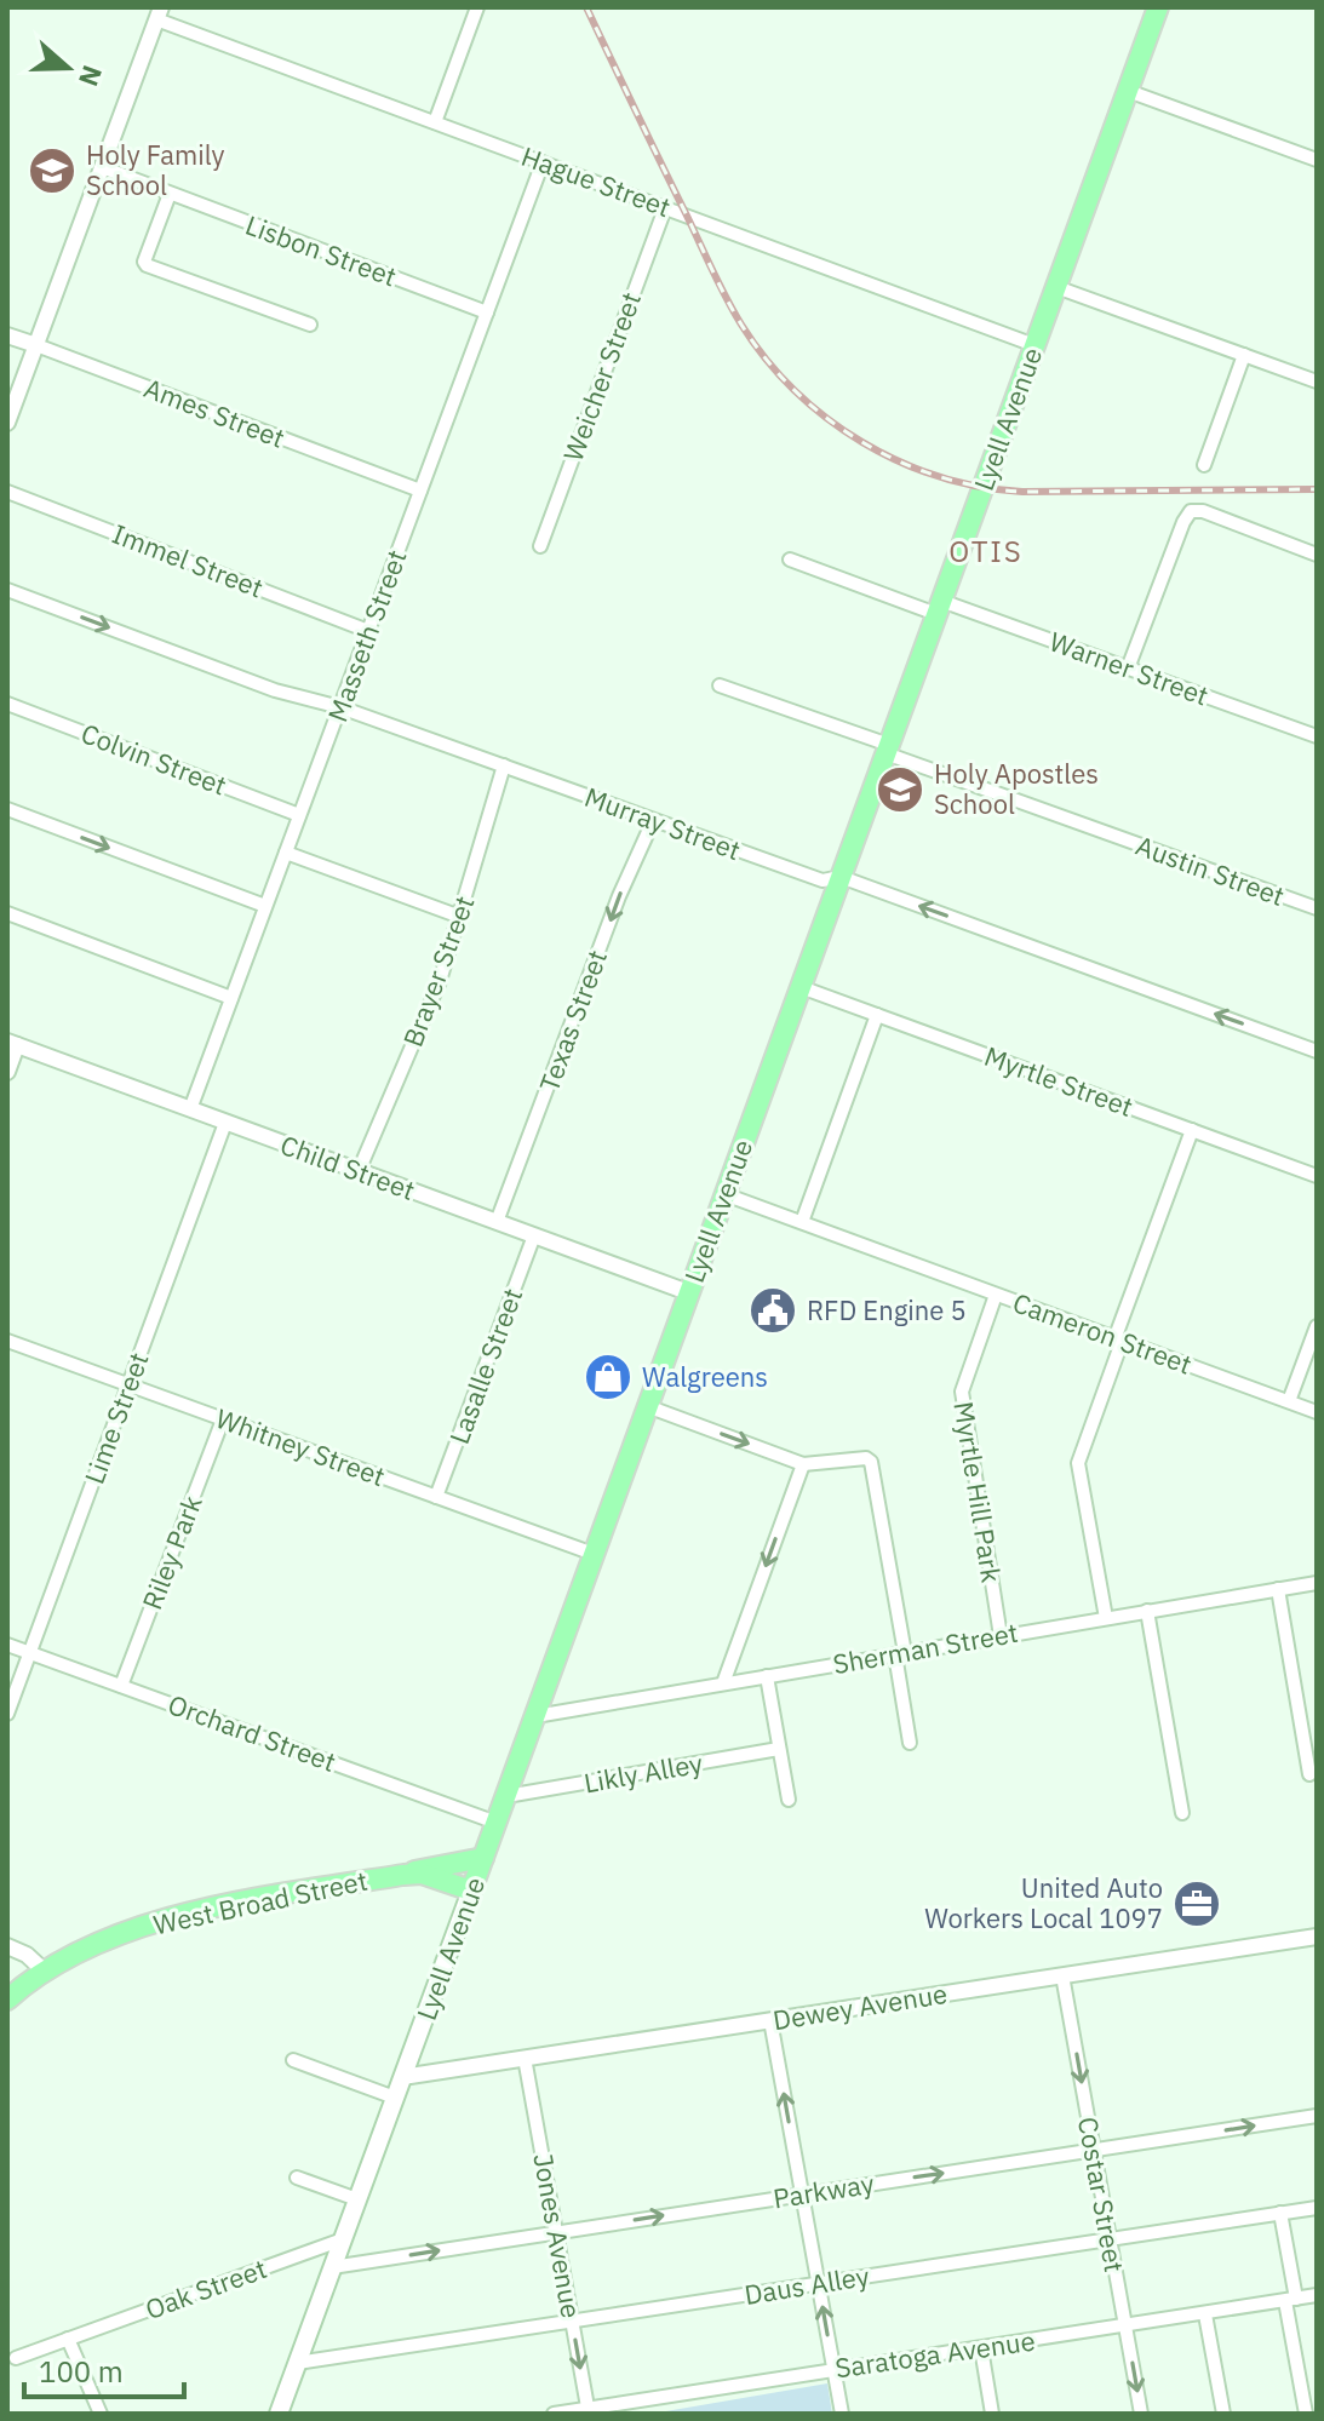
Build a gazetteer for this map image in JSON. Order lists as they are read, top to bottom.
{
  "streets": {
    "main road": ["Lyell Avenue", "West Broad Street"],
    "street": [
      "Hague Street",
      "Lisbon Street",
      "Weicher Street",
      "Ames Street",
      "Immel Street",
      "Masseth Street",
      "Warner Street",
      "Colvin Street",
      "Murray Street",
      "Austin Street",
      "Brayer Street",
      "Texas Street",
      "Myrtle Street",
      "Child Street",
      "Cameron Street",
      "Lasalle Street",
      "Lime Street",
      "Whitney Street",
      "Myrtle Hill Park",
      "Riley Park",
      "Sherman Street",
      "Orchard Street",
      "Likly Alley",
      "Dewey Avenue",
      "Parkway",
      "Costar Street",
      "Jones Avenue",
      "Daus Alley",
      "Oak Street",
      "Saratoga Avenue"
    ]
  },
  "crossings": [
    ["Hague Street", "Weicher Street"],
    ["Hague Street", "Lyell Avenue"],
    ["Hague Street", "Masseth Street"],
    ["Lisbon Street", "Masseth Street"],
    ["Ames Street", "Masseth Street"],
    ["Lyell Avenue", "Warner Street"],
    ["Lyell Avenue", "Murray Street"],
    ["Lyell Avenue", "Austin Street"],
    ["Lyell Avenue", "Myrtle Street"],
    ["Lyell Avenue", "Child Street"],
    ["Lyell Avenue", "Cameron Street"],
    ["Lyell Avenue", "Whitney Street"],
    ["Lyell Avenue", "Sherman Street"],
    ["Lyell Avenue", "Orchard Street"],
    ["Lyell Avenue", "Likly Alley"],
    ["Lyell Avenue", "West Broad Street"],
    ["Lyell Avenue", "Dewey Avenue"],
    ["Lyell Avenue", "Parkway"],
    ["Lyell Avenue", "Daus Alley"],
    ["Lyell Avenue", "Oak Street"],
    ["Immel Street", "Masseth Street"],
    ["Masseth Street", "Colvin Street"],
    ["Masseth Street", "Murray Street"],
    ["Masseth Street", "Child Street"],
    ["Murray Street", "Brayer Street"],
    ["Murray Street", "Texas Street"],
    ["Brayer Street", "Child Street"],
    ["Texas Street", "Child Street"],
    ["Child Street", "Lasalle Street"],
    ["Child Street", "Lime Street"],
    ["Cameron Street", "Myrtle Hill Park"],
    ["Lasalle Street", "Whitney Street"],
    ["Lime Street", "Whitney Street"],
    ["Lime Street", "Orchard Street"],
    ["Whitney Street", "Riley Park"],
    ["Myrtle Hill Park", "Sherman Street"],
    ["Riley Park", "Orchard Street"],
    ["Dewey Avenue", "Costar Street"],
    ["Dewey Avenue", "Jones Avenue"],
    ["Parkway", "Costar Street"],
    ["Parkway", "Jones Avenue"],
    ["Costar Street", "Daus Alley"],
    ["Costar Street", "Saratoga Avenue"],
    ["Jones Avenue", "Daus Alley"],
    ["Jones Avenue", "Saratoga Avenue"]
  ],
  "one_way": ["Texas Street", "Parkway"],
  "districts": ["OTIS"],
  "places": {
    "school or university": ["Holy Family School", "Holy Apostles School"],
    "public building": ["RFD Engine 5"],
    "shop": ["Walgreens"],
    "office": ["United Auto Workers Local 1097"]
  },
  "scale_bar": "100 m",
  "north": "right"
}
